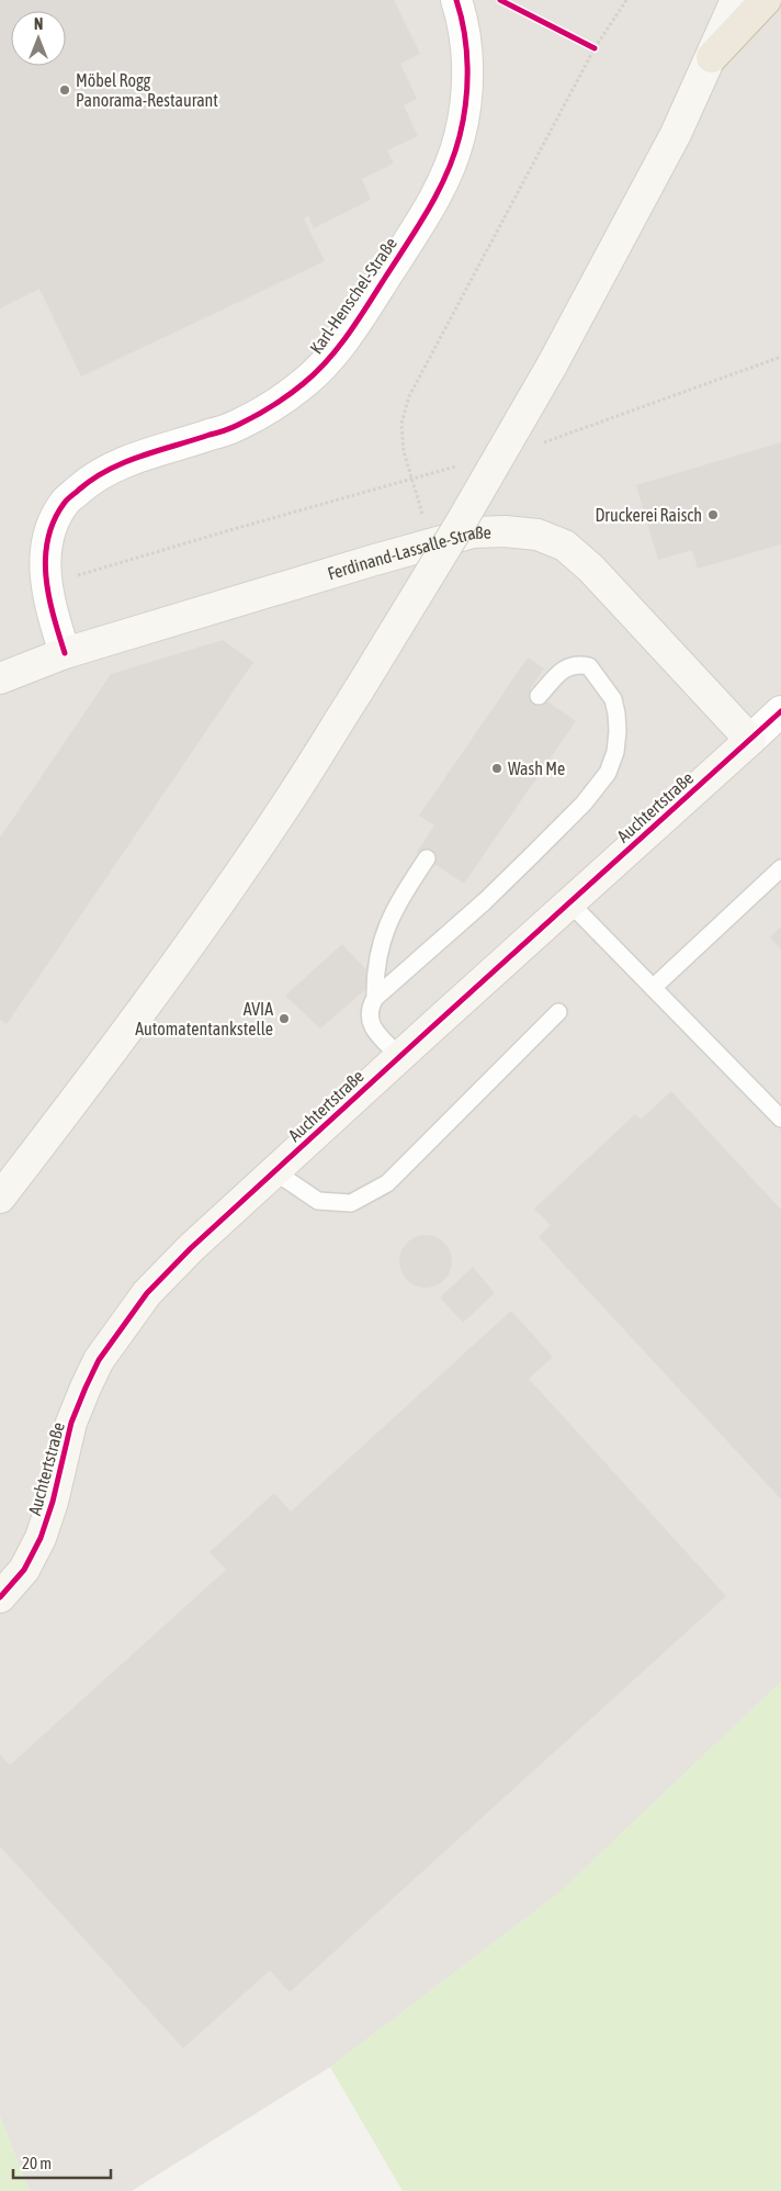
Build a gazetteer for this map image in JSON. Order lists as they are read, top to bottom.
{
  "streets": {
    "street": ["Karl-Henschel-Straße", "Ferdinand-Lassalle-Straße", "Auchtertstraße"]
  },
  "crossings": [
    ["Karl-Henschel-Straße", "Ferdinand-Lassalle-Straße"],
    ["Ferdinand-Lassalle-Straße", "Auchtertstraße"]
  ],
  "places": [
    "Möbel Rogg Panorama-Restaurant",
    "Druckerei Raisch",
    "Wash Me",
    "AVIA Automatentankstelle"
  ],
  "scale_bar": "20 m",
  "north": "top"
}
